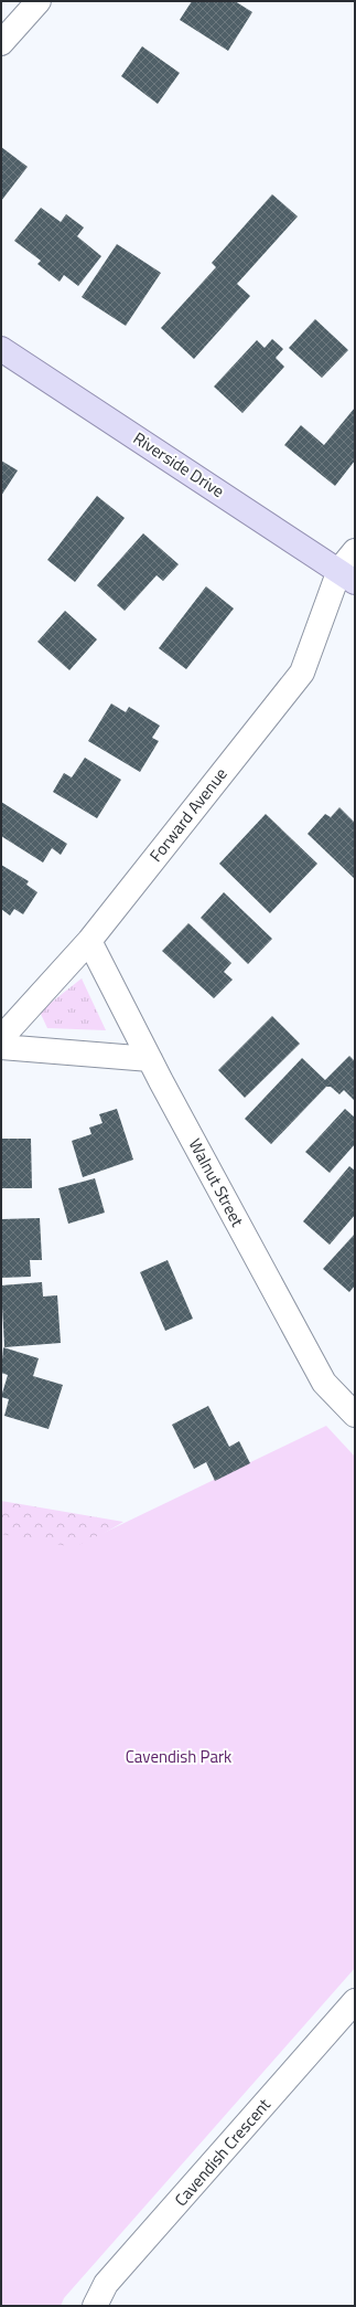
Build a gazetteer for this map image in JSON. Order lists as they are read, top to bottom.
{
  "streets": {
    "main road": ["Riverside Drive"],
    "street": ["Forward Avenue", "Walnut Street", "Cavendish Crescent"]
  },
  "crossings": [
    ["Riverside Drive", "Forward Avenue"],
    ["Forward Avenue", "Walnut Street"]
  ],
  "parks": ["Cavendish Park"]
}
